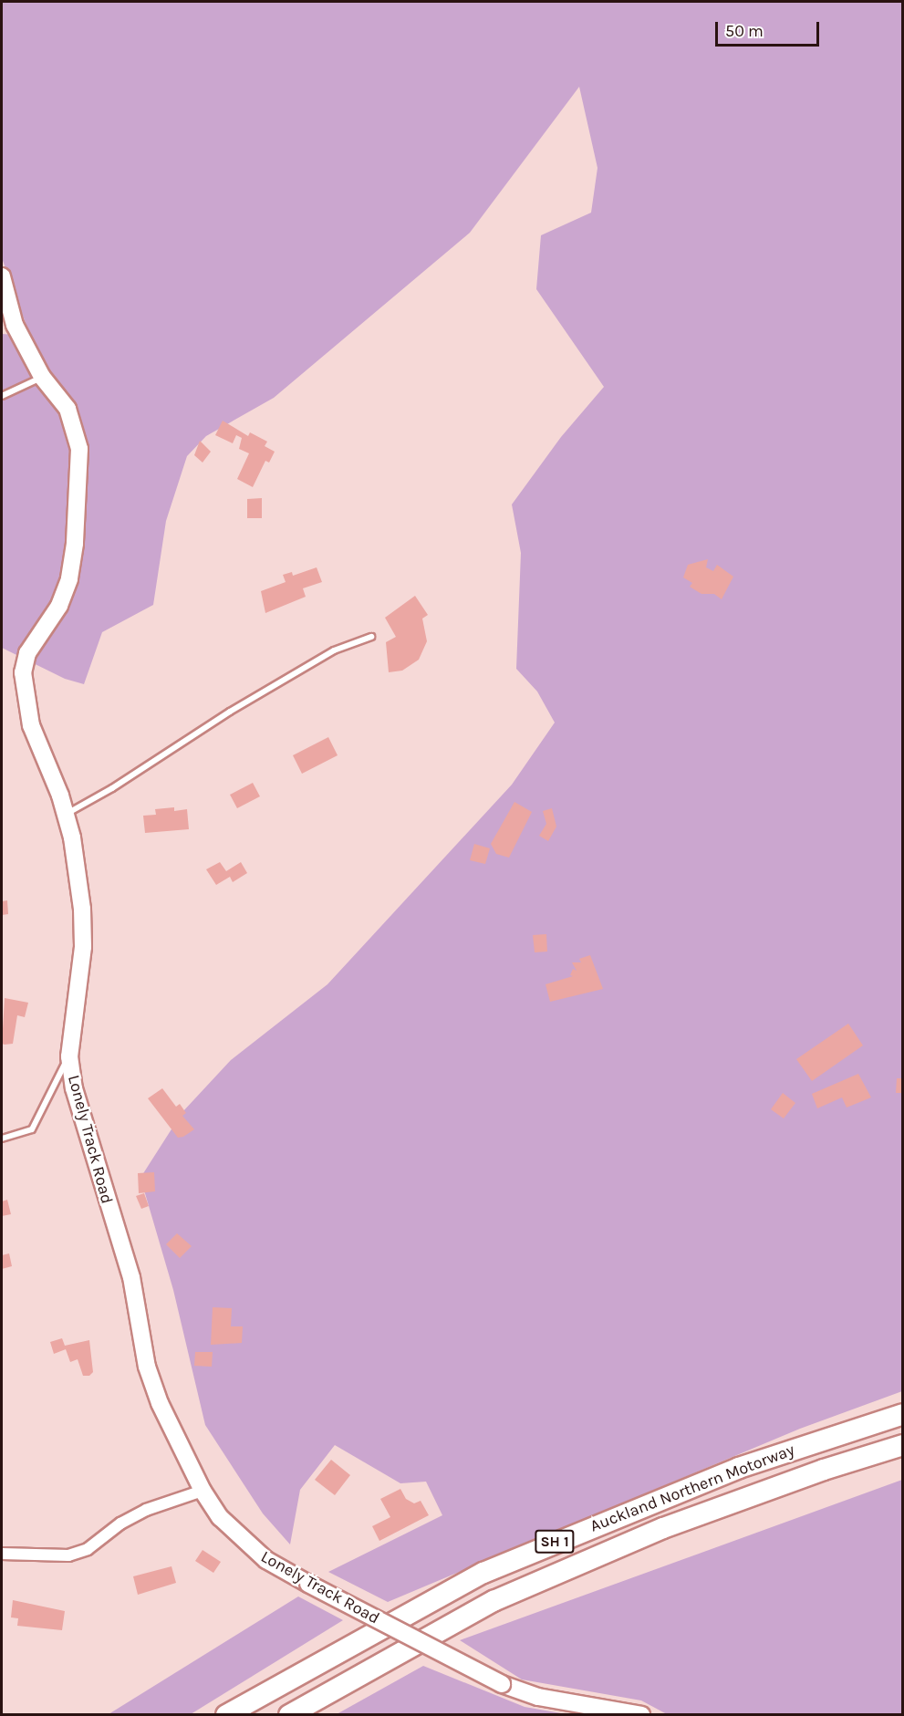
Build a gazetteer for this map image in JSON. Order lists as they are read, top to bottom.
{
  "streets": {
    "highway": ["Auckland Northern Motorway", "SH 1"],
    "street": ["Lonely Track Road"]
  },
  "scale_bar": "50 m"
}
